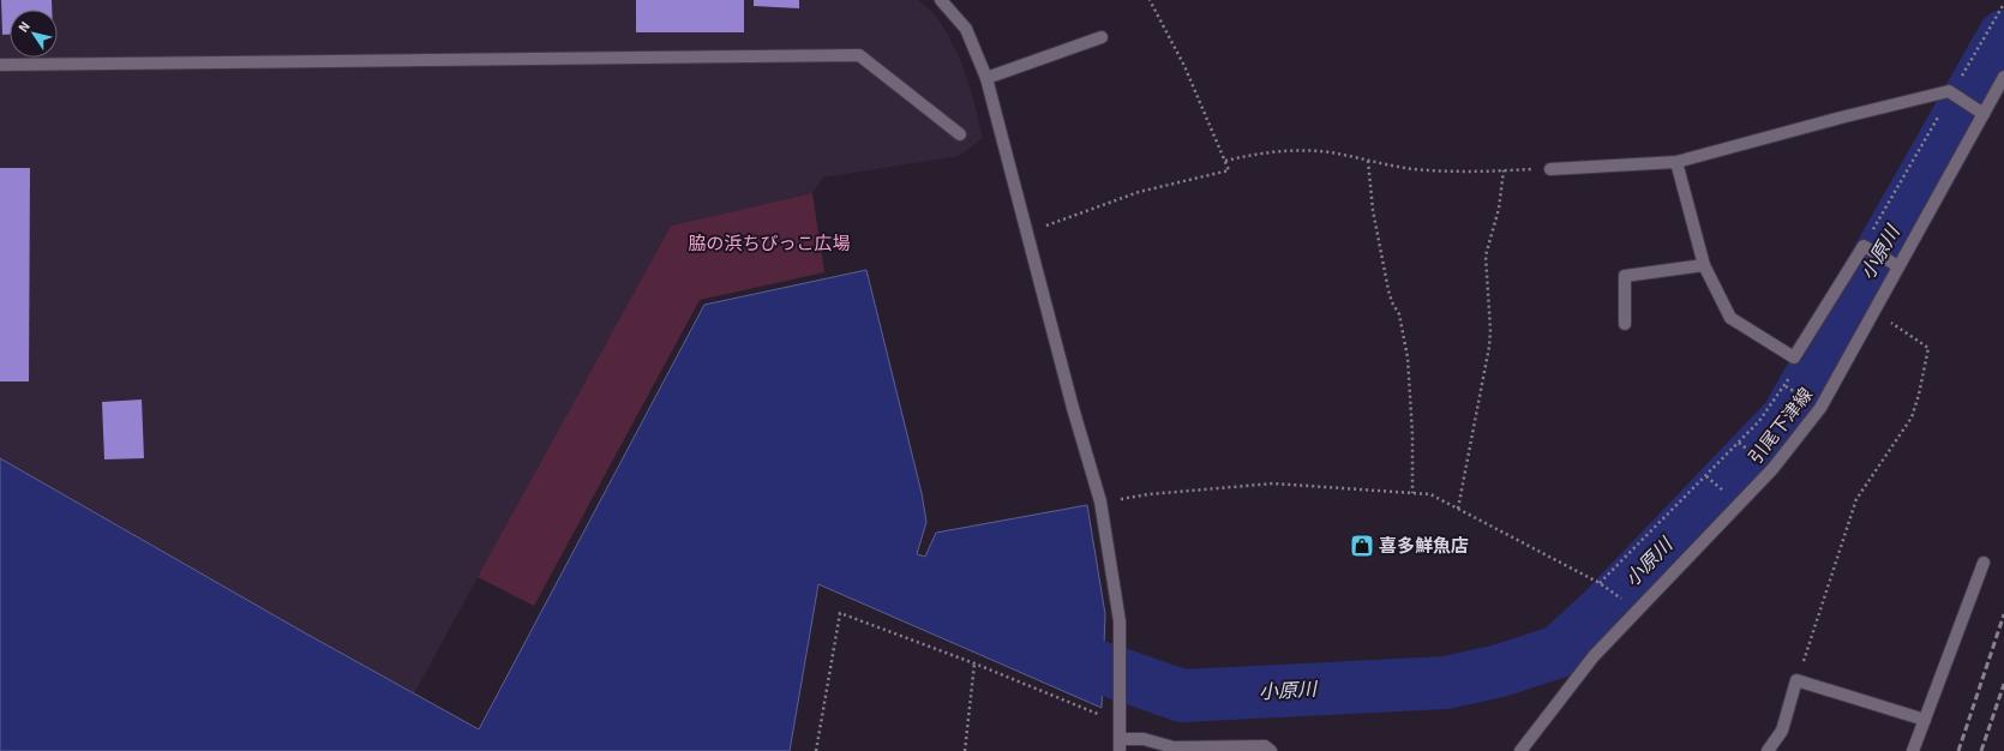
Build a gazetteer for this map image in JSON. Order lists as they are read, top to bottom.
{
  "streets": {
    "street": ["引尾下津線"]
  },
  "water": ["小原川"],
  "parks": ["脇の浜ちびっこ広場"],
  "places": {
    "shop": ["喜多鮮魚店"]
  },
  "north": "top left"
}
